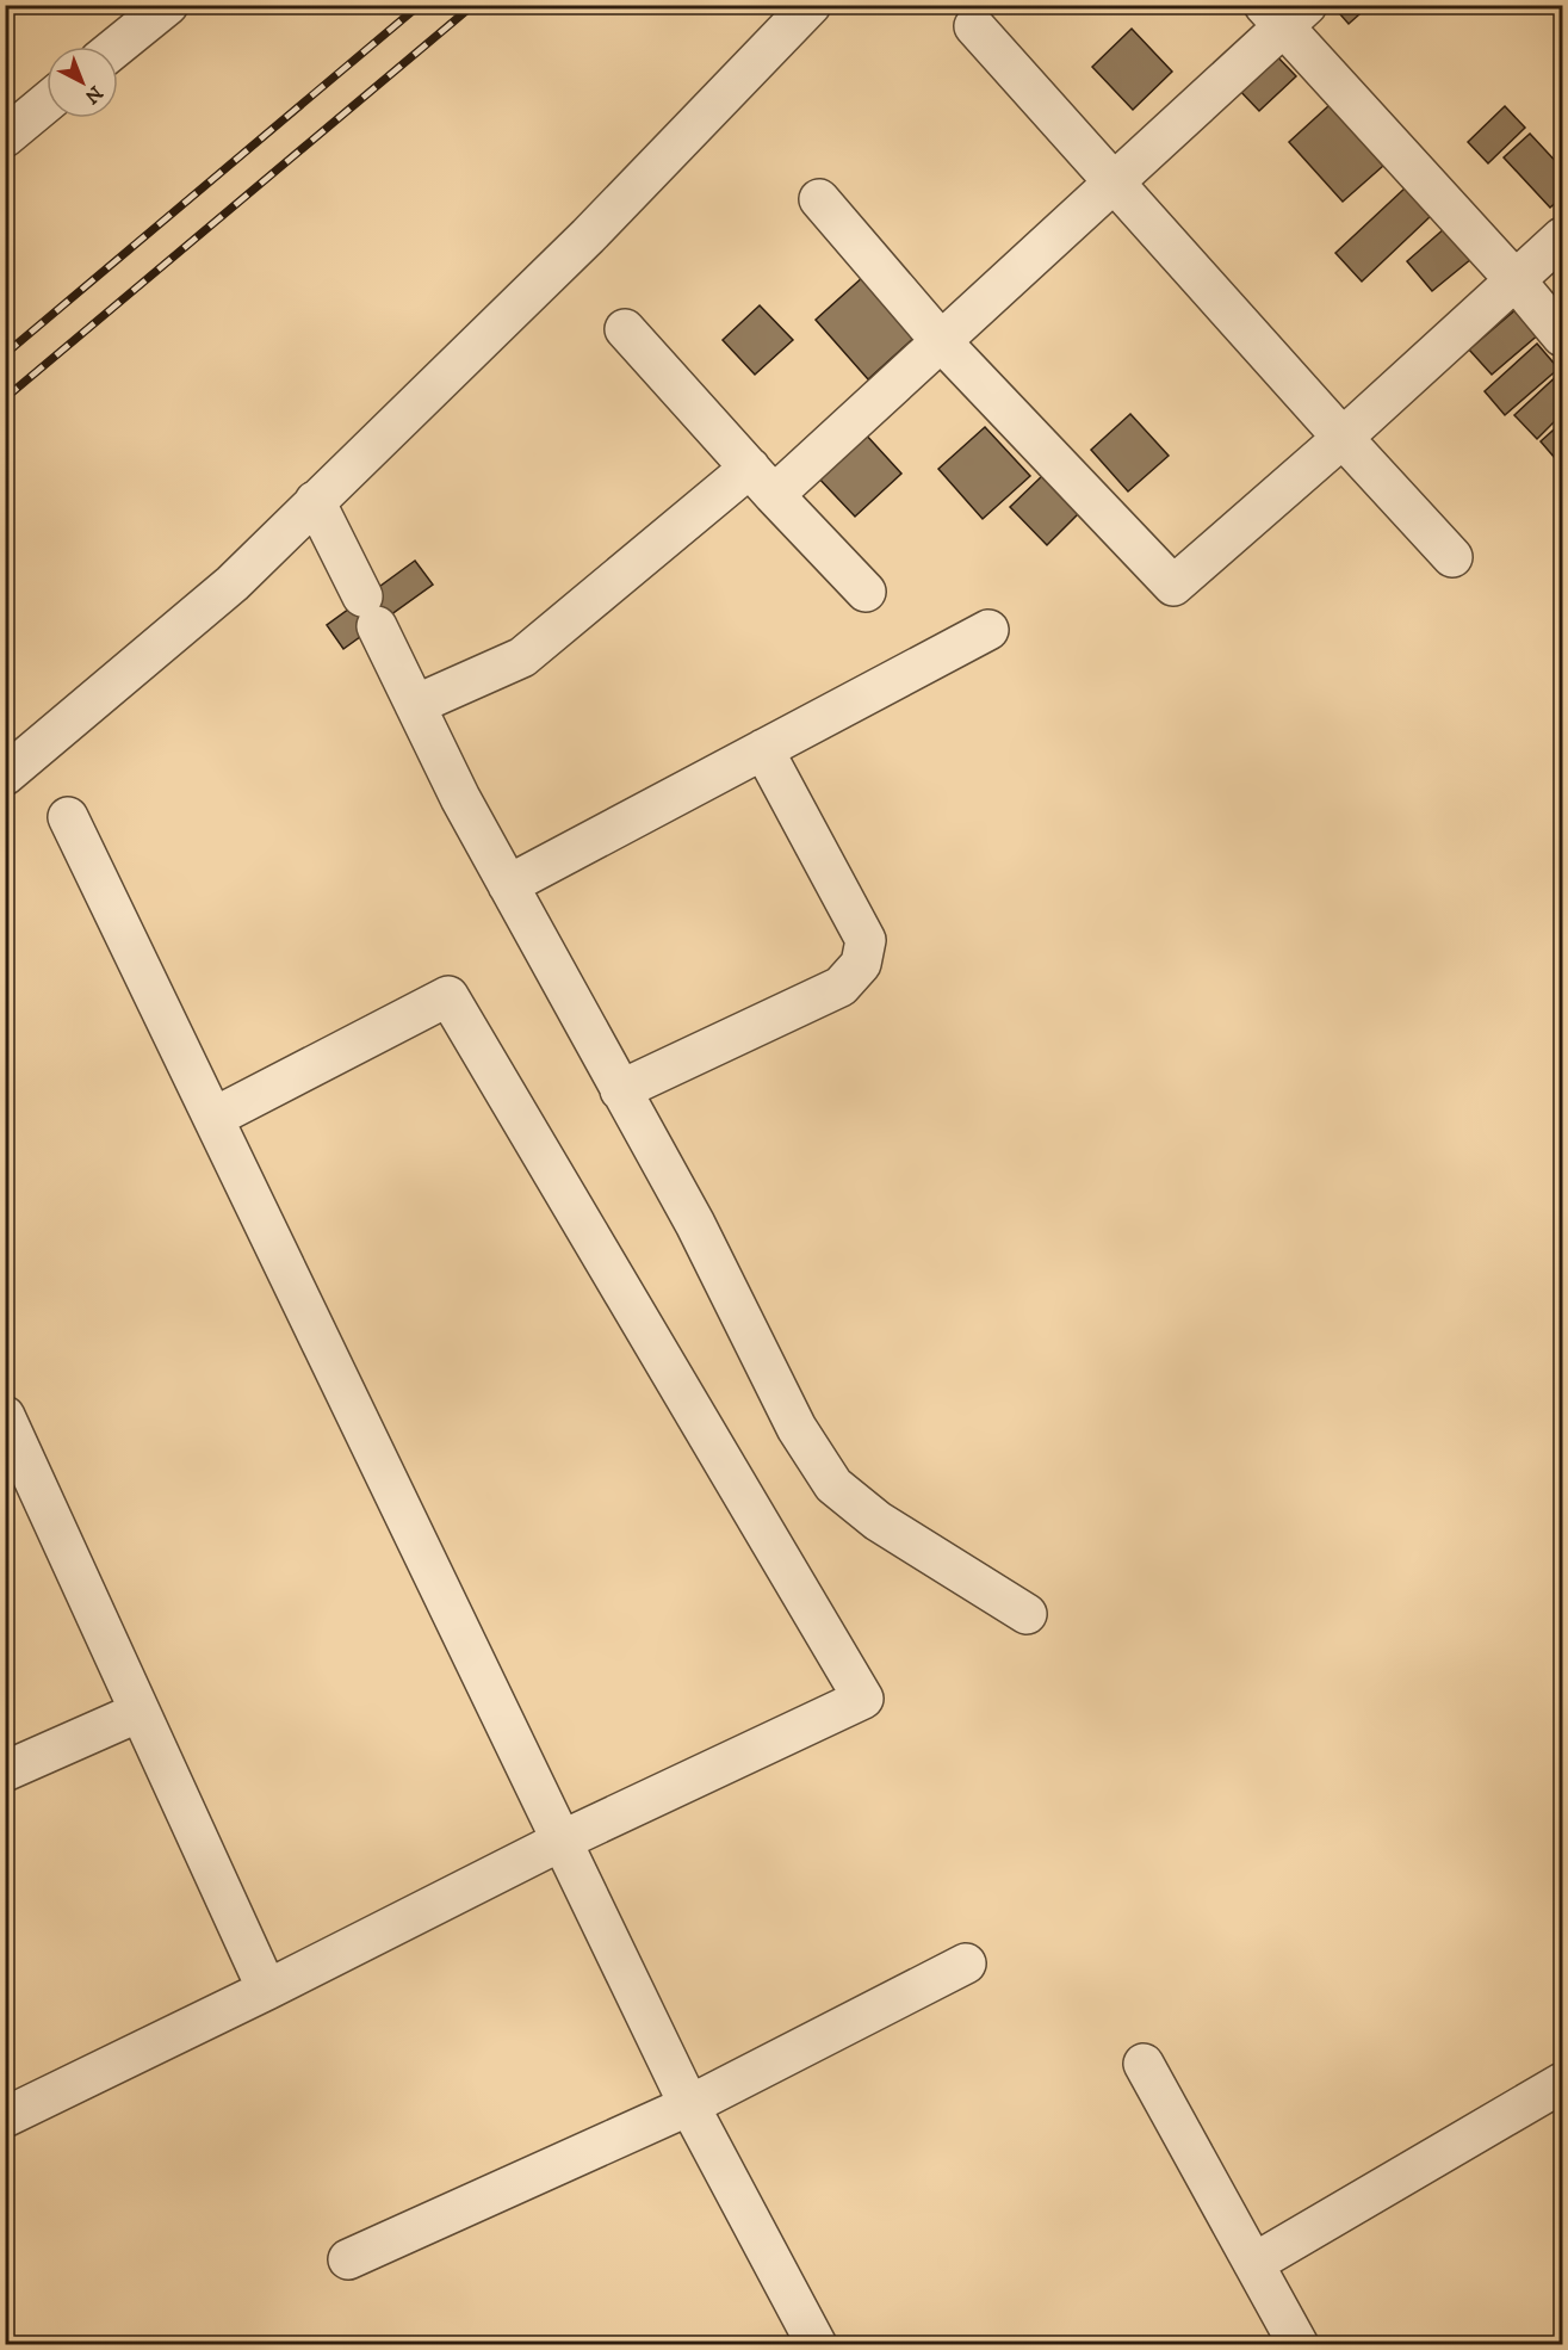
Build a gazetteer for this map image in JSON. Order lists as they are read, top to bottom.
{
  "north": "bottom right"
}
